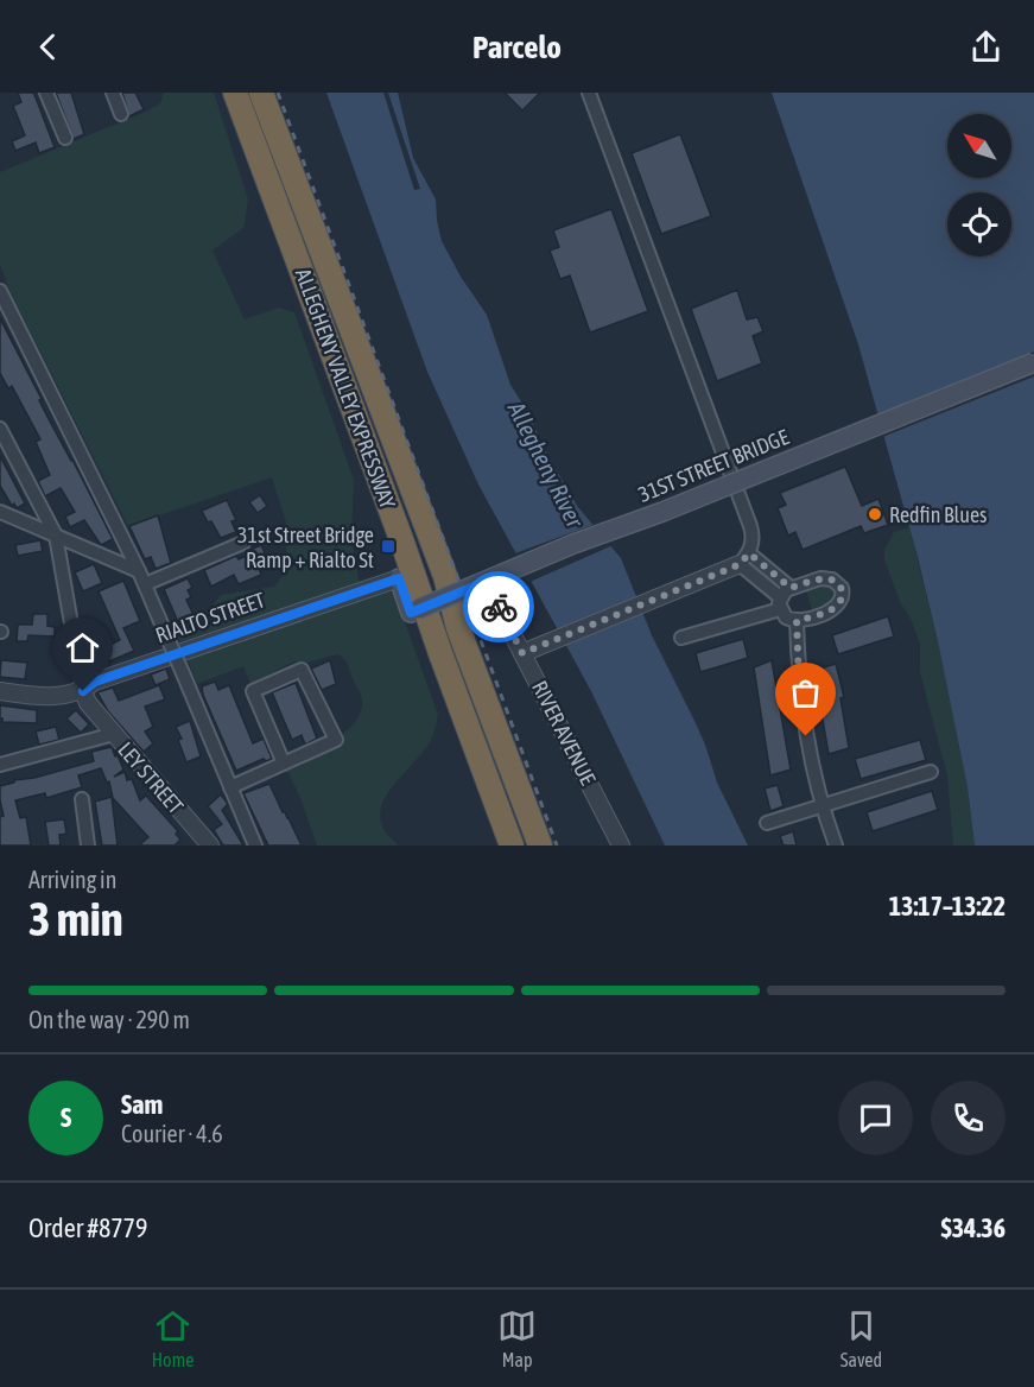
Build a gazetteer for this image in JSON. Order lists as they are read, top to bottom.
{
  "streets": {
    "highway": ["ALLEGHENY VALLEY EXPRESSWAY"],
    "main road": ["31ST STREET BRIDGE"],
    "street": ["RIALTO STREET", "RIVER AVENUE", "LEY STREET"]
  },
  "crossings": [
    ["31ST STREET BRIDGE", "RIVER AVENUE"],
    ["RIALTO STREET", "LEY STREET"]
  ],
  "water": ["Allegheny River"],
  "places": {
    "other": ["Redfin Blues"],
    "transit": ["31st Street Bridge Ramp + Rialto St"]
  },
  "north": "top left",
  "page": {
    "header": "Parcelo",
    "heading": ["3 min", "Arriving in", "13:17–13:22"],
    "panel": [
      "Sam",
      "Courier · 4.6",
      "Order #8779",
      "$34.36"
    ],
    "bar": "On the way · 290 m",
    "round": "S",
    "tabs": ["Home", "Map", "Saved"]
  }
}
